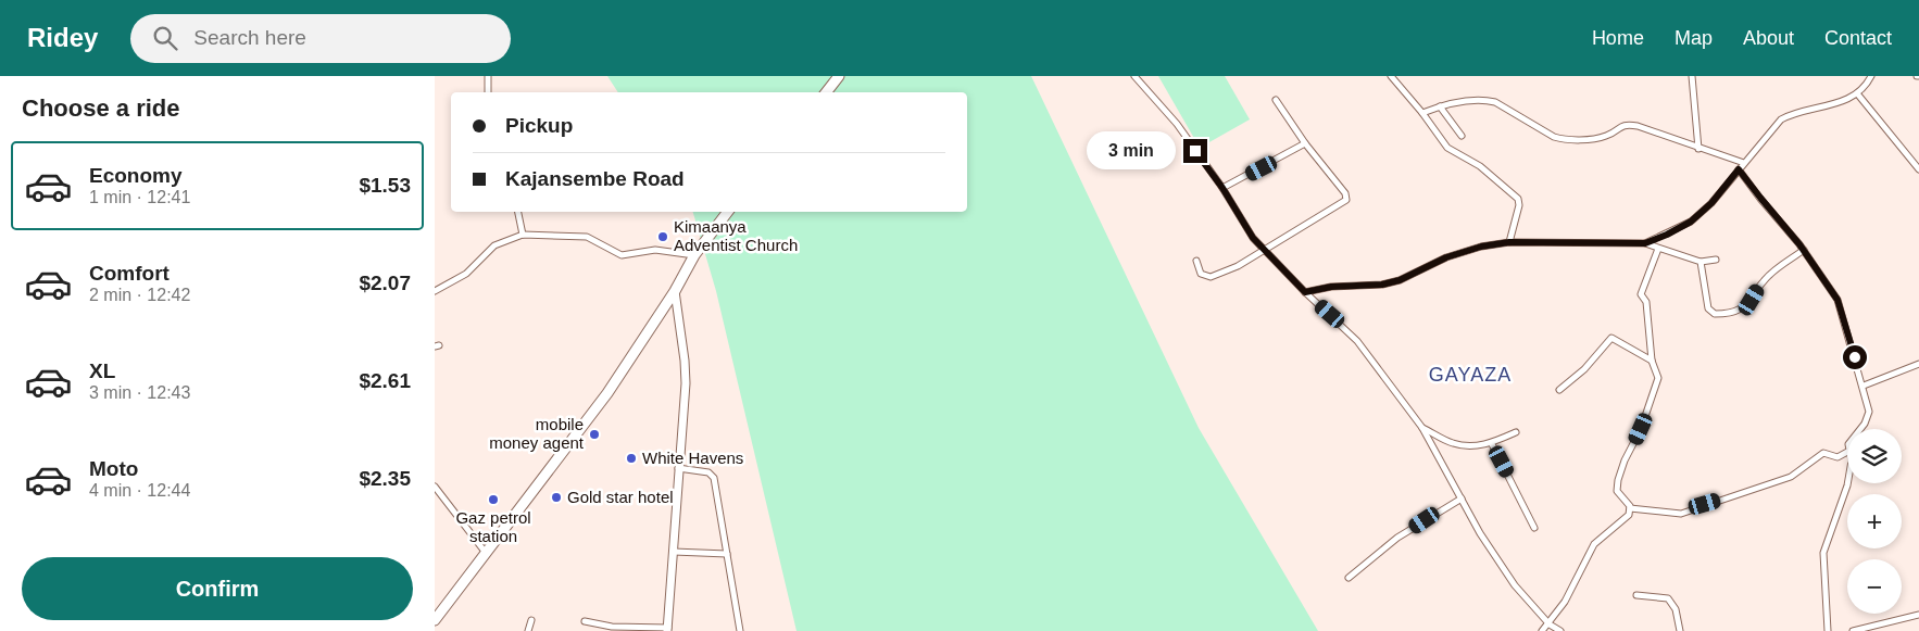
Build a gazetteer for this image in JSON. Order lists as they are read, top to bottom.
{
  "districts": ["GAYAZA"],
  "places": [
    "Kimaanya Adventist Church",
    "mobile money agent",
    "White Havens",
    "Gold star hotel",
    "Gaz petrol station"
  ],
  "page": {
    "header": "Ridey",
    "search": "Search here",
    "nav": [
      "Home",
      "Map",
      "About",
      "Contact"
    ],
    "heading": "Choose a ride",
    "banner": ["Pickup", "Kajansembe Road"],
    "bubble": "3 min",
    "list": [
      {
        "name": "Economy",
        "note": "1 min · 12:41",
        "value": "$1.53"
      },
      {
        "name": "Comfort",
        "note": "2 min · 12:42",
        "value": "$2.07"
      },
      {
        "name": "XL",
        "note": "3 min · 12:43",
        "value": "$2.61"
      },
      {
        "name": "Moto",
        "note": "4 min · 12:44",
        "value": "$2.35"
      }
    ],
    "map_buttons": ["+", "−"],
    "buttons": "Confirm"
  }
}
